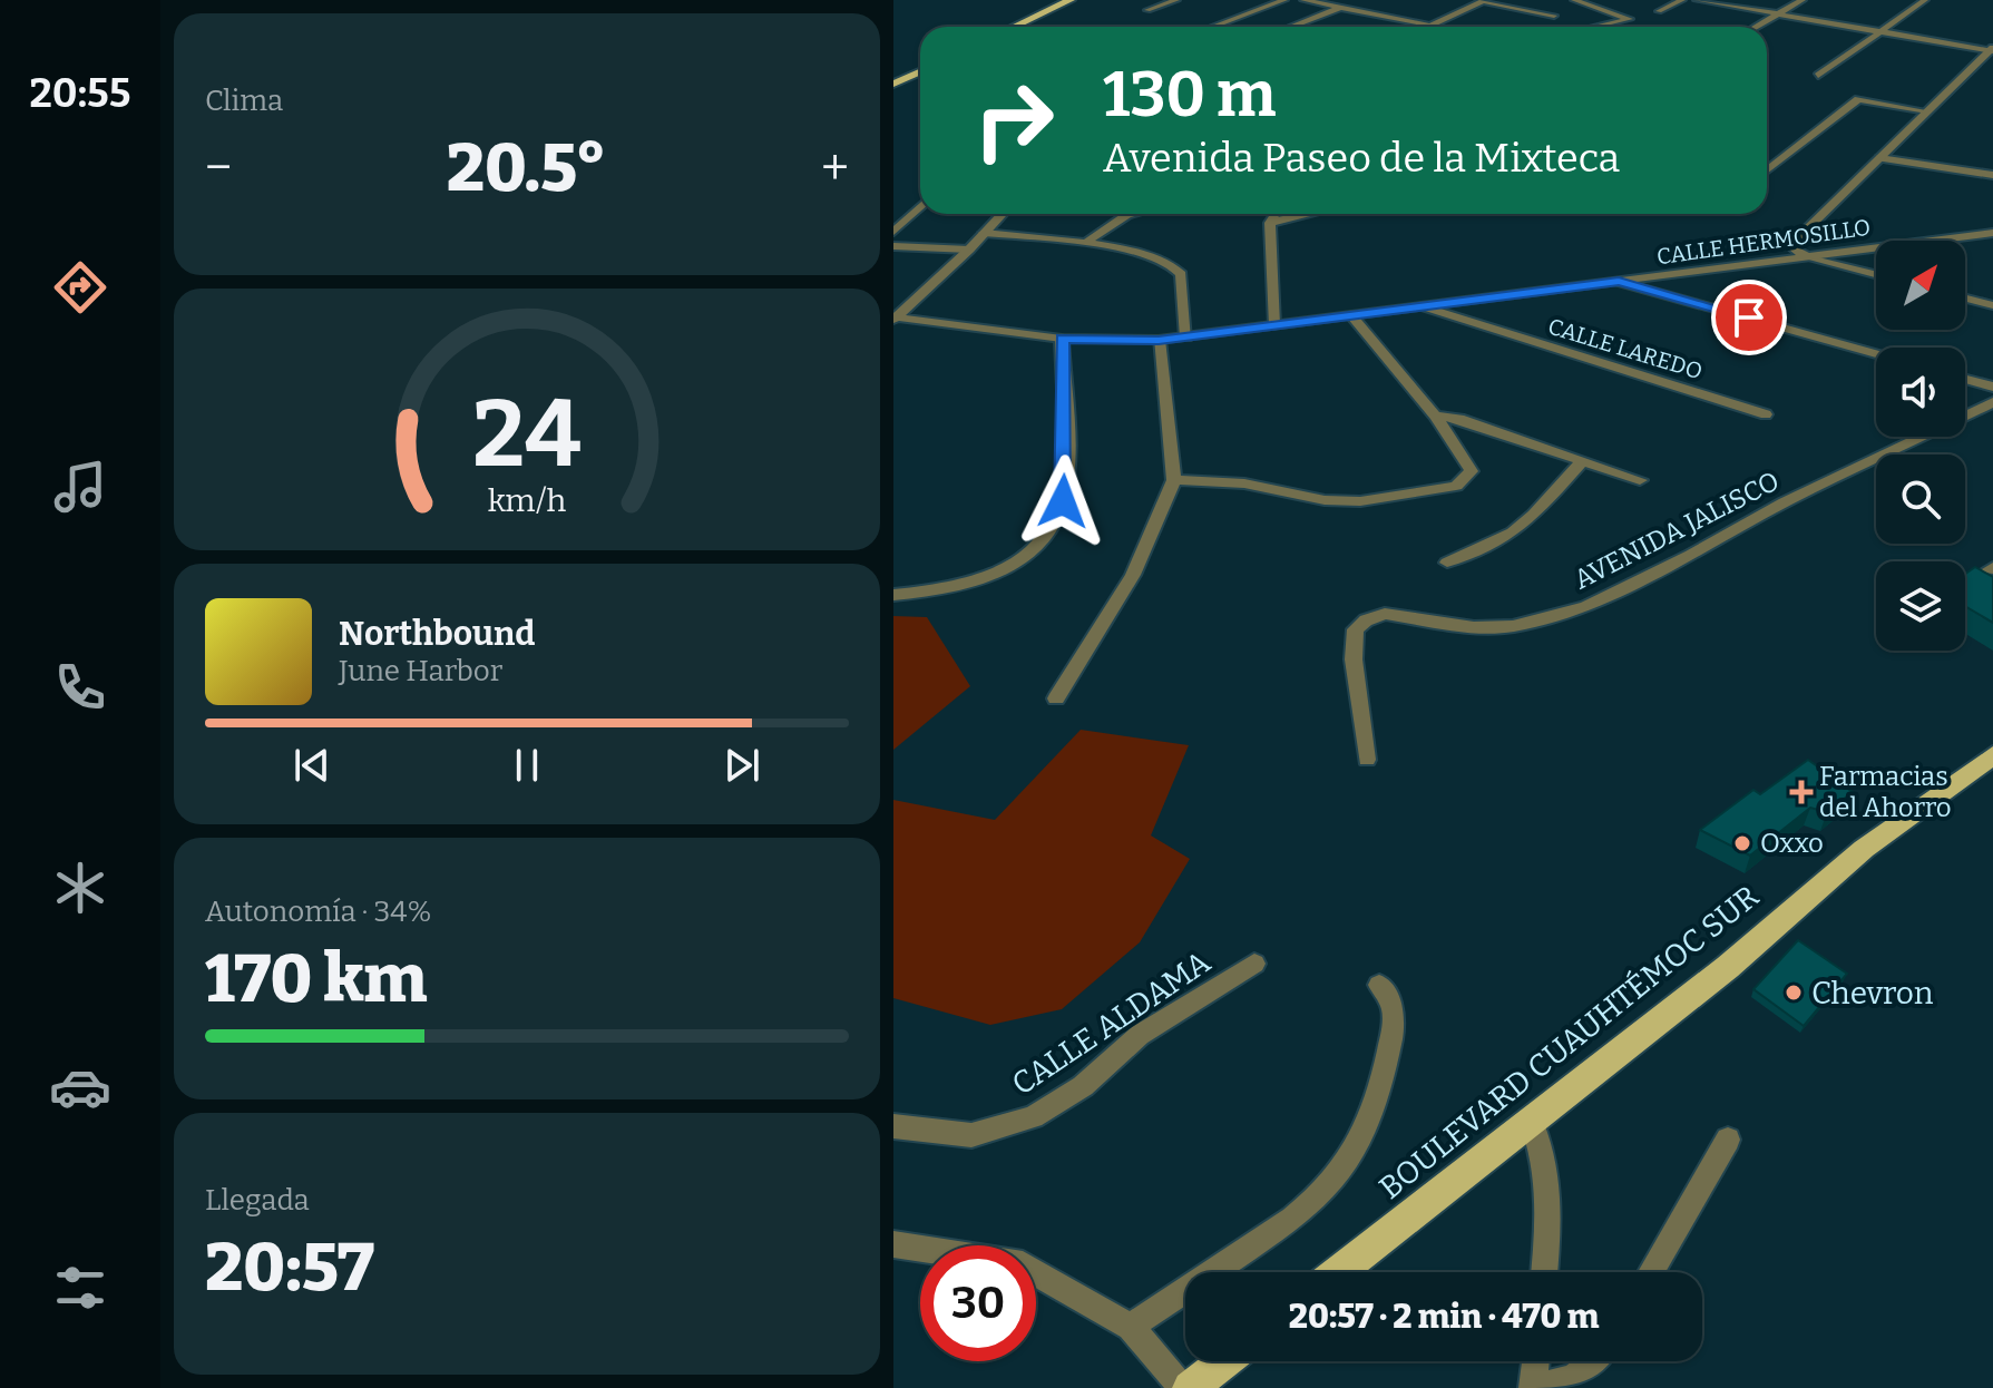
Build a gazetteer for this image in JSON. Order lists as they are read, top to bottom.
{
  "streets": {
    "main road": ["BOULEVARD CUAUHTÉMOC SUR"],
    "street": [
      "CALLE HERMOSILLO",
      "CALLE LAREDO",
      "AVENIDA JALISCO",
      "CALLE ALDAMA"
    ]
  },
  "crossings": [
    ["CALLE HERMOSILLO", "CALLE LAREDO"]
  ],
  "places": {
    "health": ["Farmacias del Ahorro"],
    "other": ["Oxxo", "Chevron"]
  },
  "north": "top right",
  "page": {
    "tabs": "20:55",
    "tile": [
      "Clima",
      ["Autonomía · 34%", "170 km"],
      ["Llegada", "20:57"]
    ],
    "turn": ["130 m", "Avenida Paseo de la Mixteca"],
    "heat": ["−", "20.5°", "+"],
    "song": ["Northbound", "June Harbor"],
    "limit": "30",
    "trip": "20:57 · 2 min · 470 m",
    "gauge": ["24", "km/h"]
  }
}
